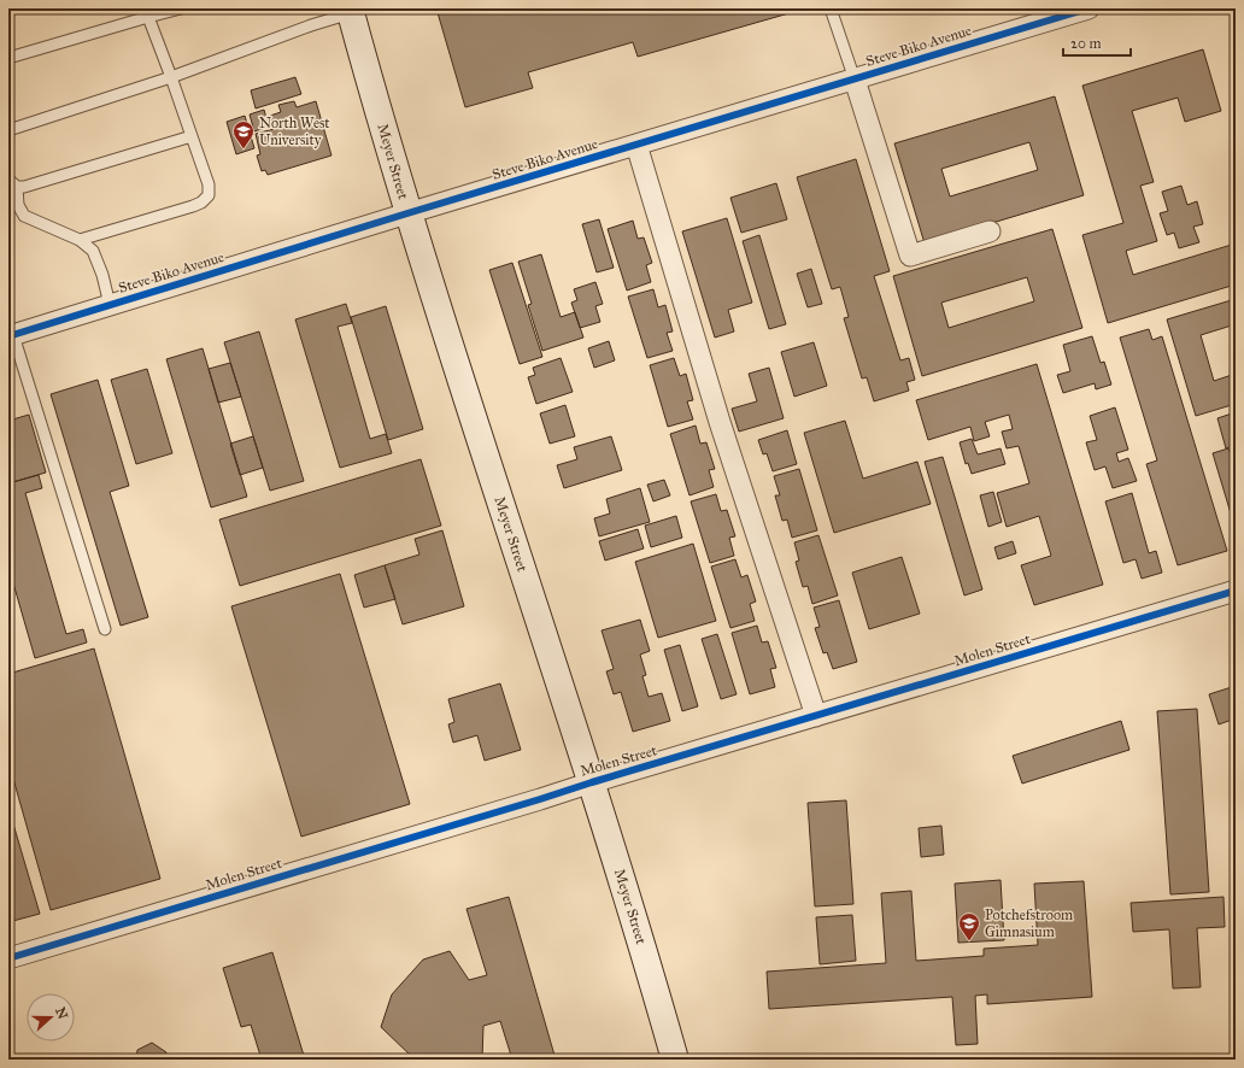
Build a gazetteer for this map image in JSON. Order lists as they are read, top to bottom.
{
  "streets": {
    "street": ["Steve Biko Avenue", "Meyer Street", "Molen Street"]
  },
  "crossings": [
    ["Steve Biko Avenue", "Meyer Street"],
    ["Meyer Street", "Molen Street"]
  ],
  "places": {
    "school or university": ["North West University", "Potchefstroom Gimnasium"]
  },
  "scale_bar": "20 m",
  "north": "right"
}
